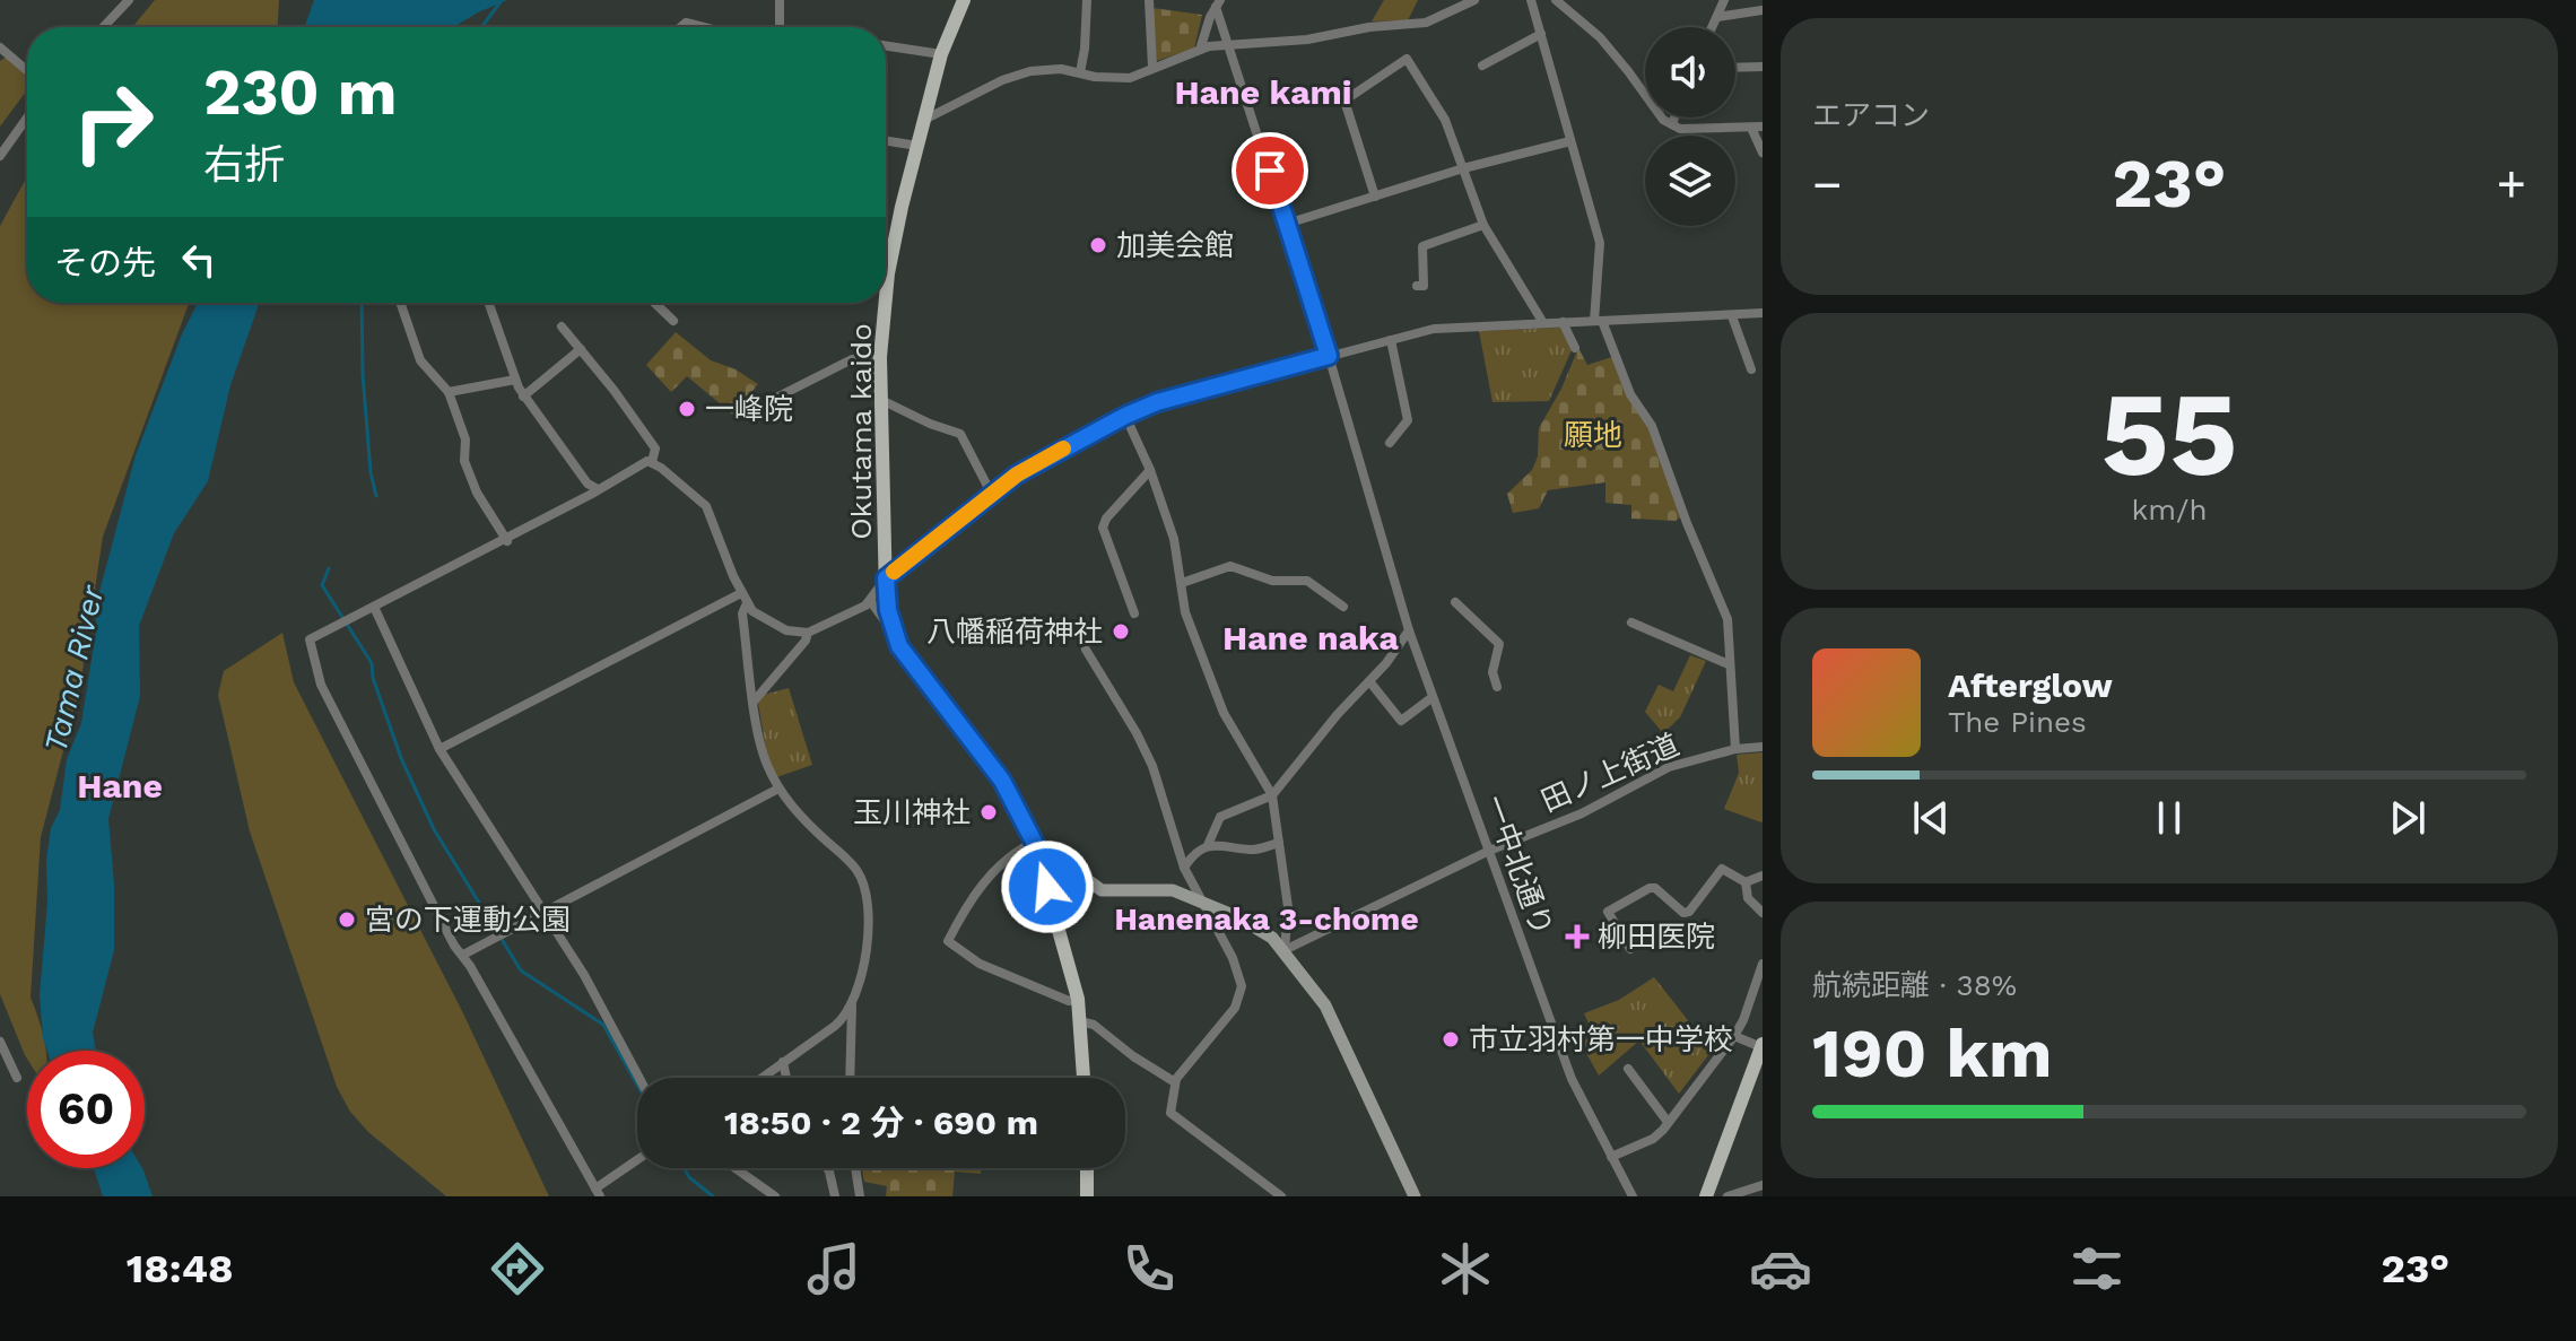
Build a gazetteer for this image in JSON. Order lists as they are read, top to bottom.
{
  "streets": {
    "main road": ["Okutama kaido"],
    "street": ["田ノ上街道", "一中北通り"]
  },
  "crossings": [
    ["田ノ上街道", "一中北通り"]
  ],
  "districts": [
    "Hane kami",
    "Hane naka",
    "Hane",
    "Hanenaka 3-chome"
  ],
  "water": ["Tama River"],
  "parks": ["願地"],
  "places": {
    "other": [
      "加美会館",
      "一峰院",
      "八幡稲荷神社",
      "玉川神社",
      "宮の下運動公園",
      "市立羽村第一中学校"
    ],
    "health": ["柳田医院"]
  },
  "page": {
    "tile": [
      "エアコン",
      ["55", "km/h"],
      ["航続距離 · 38%", "190 km"]
    ],
    "turn": ["230 m", "右折"],
    "heat": ["−", "23°", "+"],
    "then": "その先",
    "song": ["Afterglow", "The Pines"],
    "limit": "60",
    "trip": "18:50 · 2 分 · 690 m",
    "tabs": ["18:48", "23°"]
  }
}
